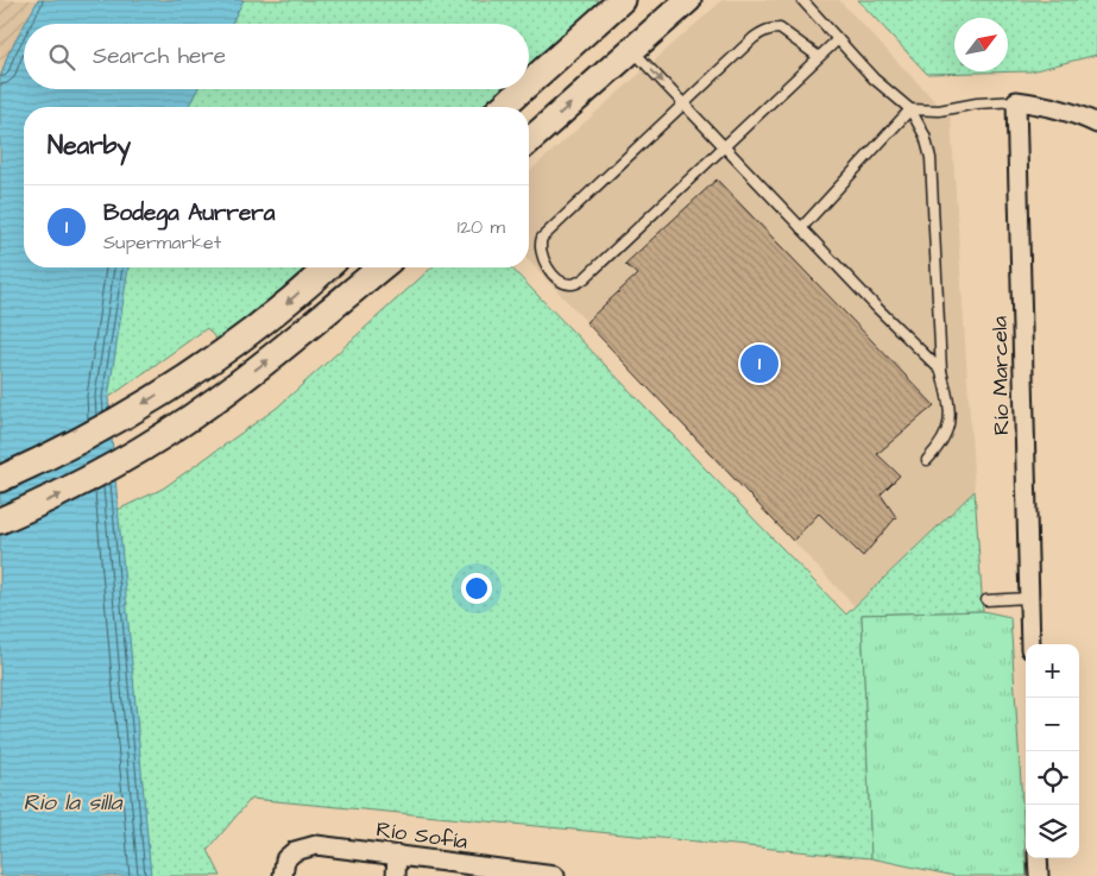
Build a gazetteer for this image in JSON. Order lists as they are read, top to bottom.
{
  "streets": {
    "street": ["Río Marcela", "Río Sofía"]
  },
  "water": ["Rio la silla"],
  "north": "top right",
  "page": {
    "search": "Search here",
    "heading": "Nearby",
    "list": [
      {
        "mark": "1",
        "name": "Bodega Aurrera",
        "note": "Supermarket",
        "value": "120 m"
      }
    ],
    "pins": "1",
    "map_buttons": ["+", "−"]
  }
}
